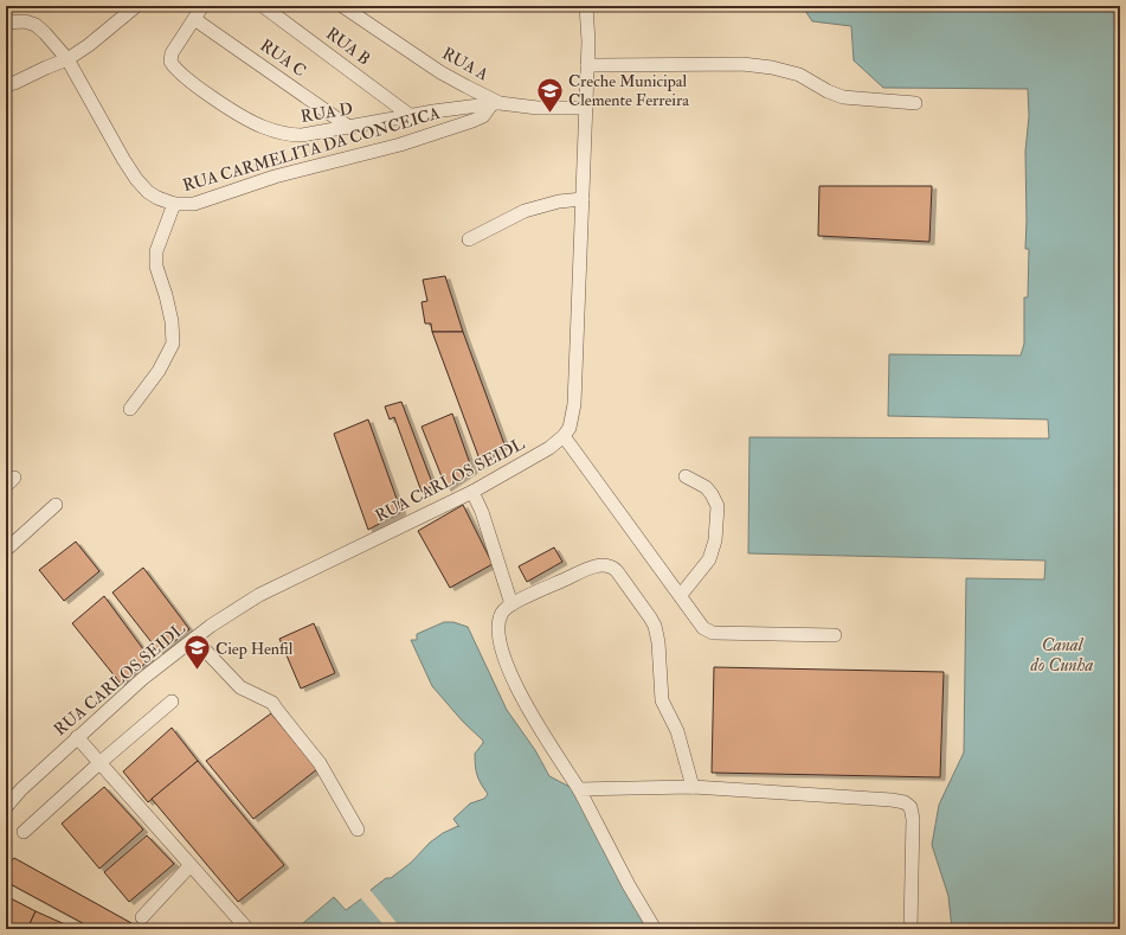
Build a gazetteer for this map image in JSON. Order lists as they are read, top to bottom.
{
  "streets": {
    "street": [
      "RUA B",
      "RUA C",
      "RUA A",
      "RUA D",
      "RUA CARMELITA DA CONCEICA",
      "RUA CARLOS SEIDL"
    ]
  },
  "crossings": [
    ["RUA B", "RUA D"],
    ["RUA C", "RUA D"],
    ["RUA A", "RUA D"],
    ["RUA A", "RUA CARMELITA DA CONCEICA"],
    ["RUA D", "RUA CARMELITA DA CONCEICA"]
  ],
  "water": ["Canal do Cunha"],
  "places": {
    "school or university": ["Creche Municipal Clemente Ferreira", "Ciep Henfil"]
  }
}
